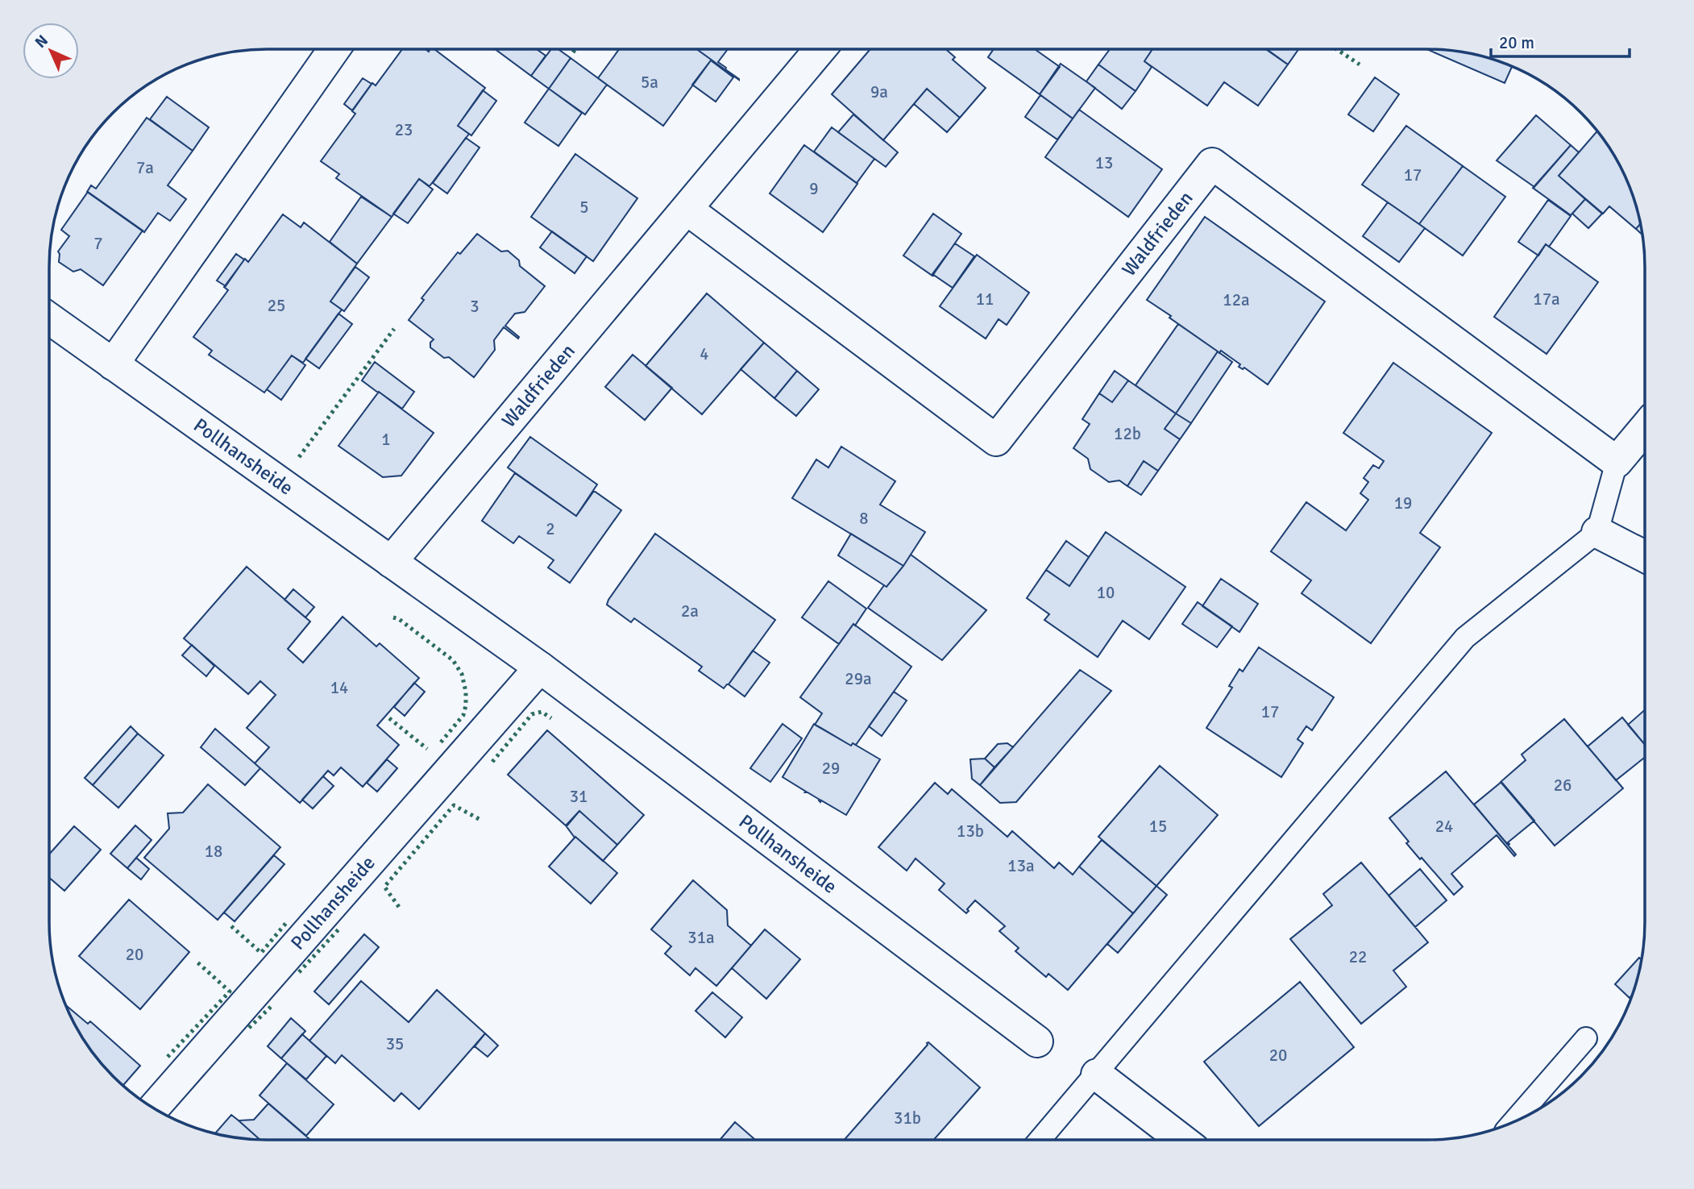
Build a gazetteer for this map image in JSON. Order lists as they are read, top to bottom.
{
  "streets": {
    "street": ["Waldfrieden", "Pollhansheide"]
  },
  "crossings": [
    ["Waldfrieden", "Pollhansheide"]
  ],
  "house_numbers": [
    "5a",
    "9a",
    "23",
    "13",
    "7a",
    "17",
    "9",
    "5",
    "7",
    "11",
    "17a",
    "12a",
    "25",
    "3",
    "4",
    "12b",
    "1",
    "19",
    "8",
    "2",
    "10",
    "2a",
    "29a",
    "14",
    "17",
    "29",
    "26",
    "31",
    "15",
    "24",
    "13b",
    "18",
    "13a",
    "31a",
    "20",
    "22",
    "35",
    "20",
    "31b"
  ],
  "scale_bar": "20 m",
  "north": "top left"
}
